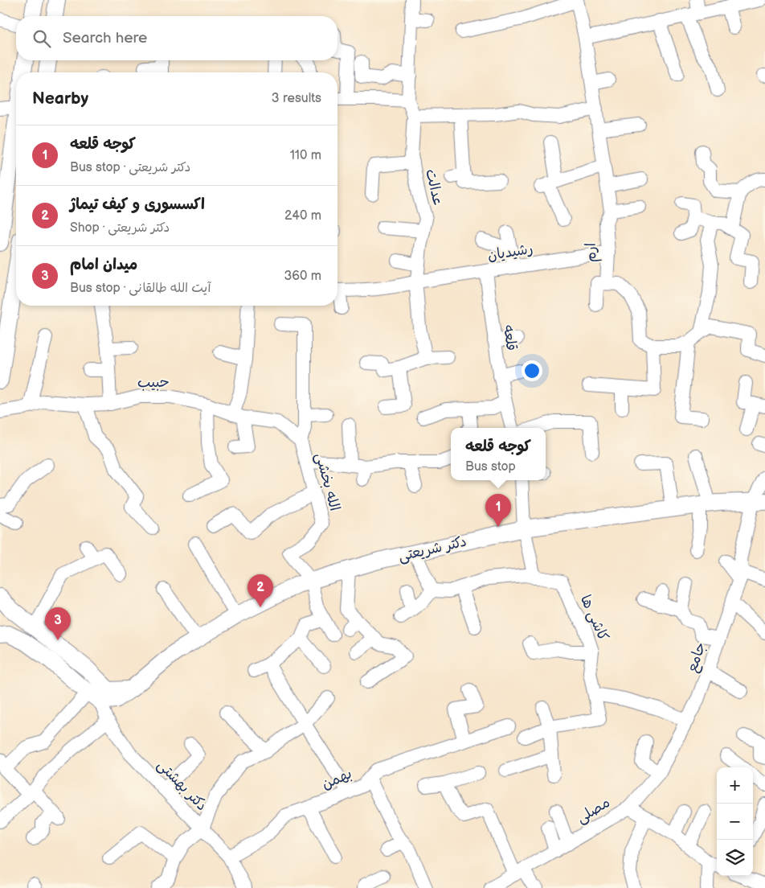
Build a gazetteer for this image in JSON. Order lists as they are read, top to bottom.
{
  "streets": {
    "main road": ["دکتر شریعتی"],
    "street": [
      "عدالت",
      "رشیدیان",
      "ارم",
      "قلعه",
      "حبیب",
      "الله بخشی",
      "کاشی ها",
      "جامع",
      "بهمن",
      "دکتر بهشتی",
      "مصلی"
    ]
  },
  "crossings": [
    ["عدالت", "رشیدیان"],
    ["رشیدیان", "ارم"],
    ["رشیدیان", "قلعه"],
    ["حبیب", "الله بخشی"],
    ["الله بخشی", "دکتر شریعتی"],
    ["دکتر شریعتی", "جامع"],
    ["دکتر شریعتی", "دکتر بهشتی"],
    ["جامع", "مصلی"],
    ["بهمن", "دکتر بهشتی"]
  ],
  "page": {
    "search": "Search here",
    "heading": ["Nearby", "3 results"],
    "list": [
      {
        "mark": "1",
        "name": "کوجه قلعه",
        "note": "Bus stop · دکتر شریعتی",
        "value": "110 m"
      },
      {
        "mark": "2",
        "name": "اکسسوری و کیف تیماژ",
        "note": "Shop · دکتر شریعتی",
        "value": "240 m"
      },
      {
        "mark": "3",
        "name": "میدان امام",
        "note": "Bus stop · آیت الله طالقانی",
        "value": "360 m"
      }
    ],
    "popup": ["کوجه قلعه", "Bus stop"],
    "pins": ["1", "2", "3"],
    "map_buttons": ["+", "−"]
  }
}
